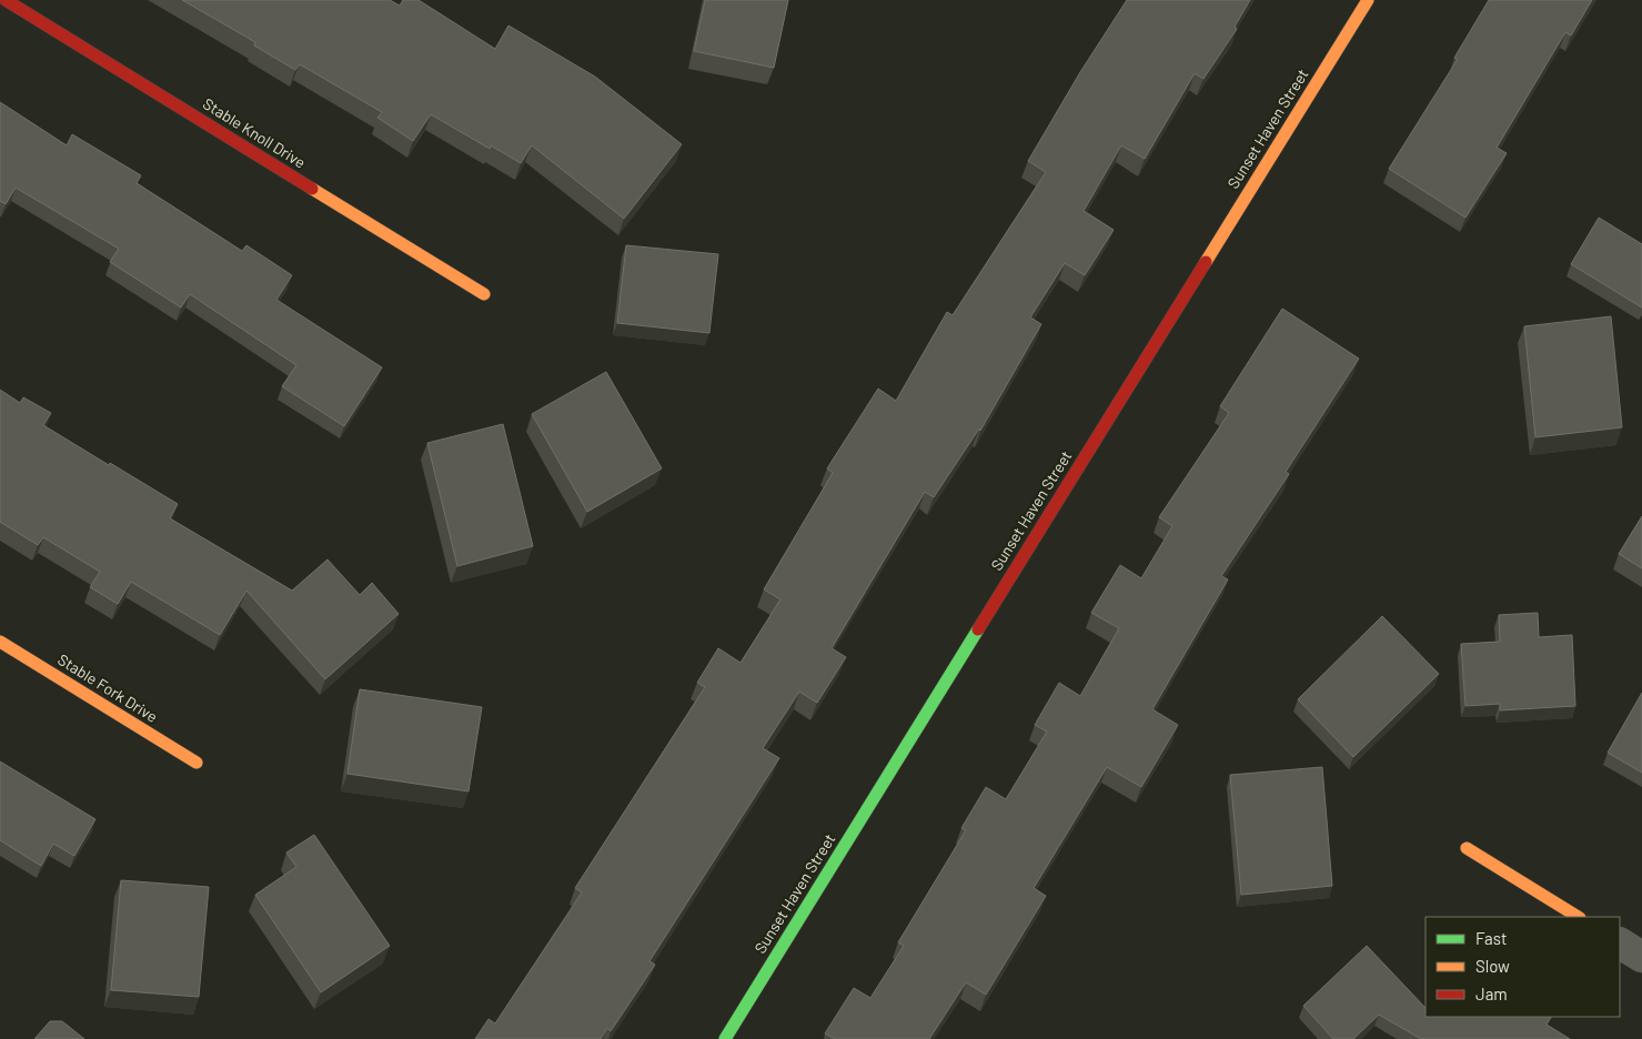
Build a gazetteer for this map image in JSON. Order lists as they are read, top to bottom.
{
  "streets": {
    "street": ["Sunset Haven Street", "Stable Knoll Drive", "Stable Fork Drive"]
  },
  "legend": ["Fast", "Slow", "Jam"]
}
